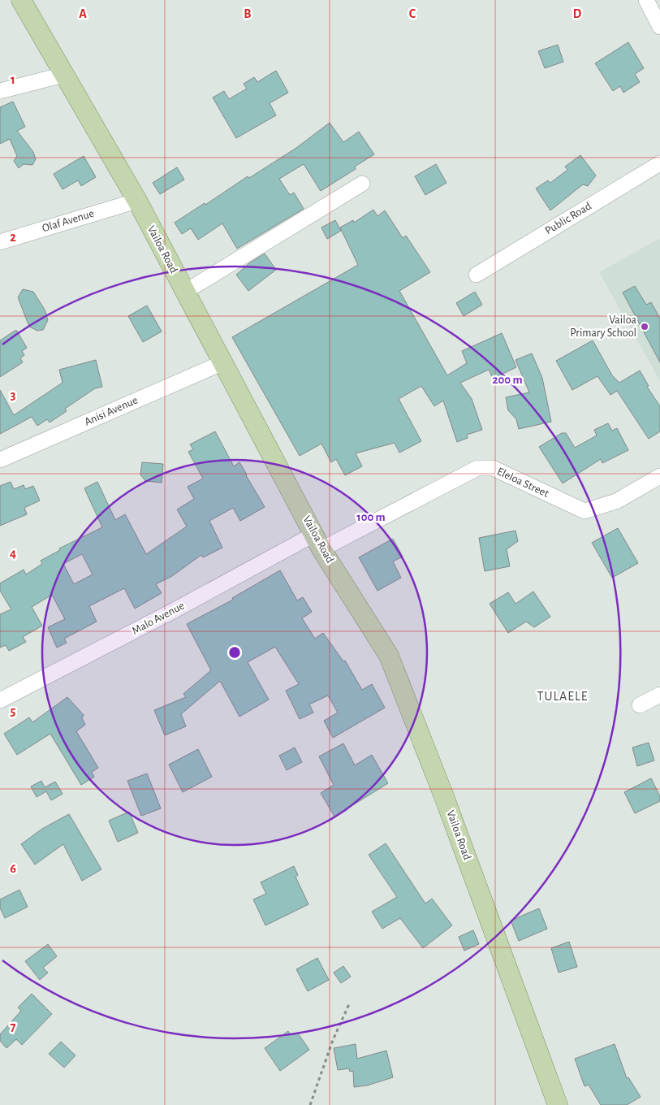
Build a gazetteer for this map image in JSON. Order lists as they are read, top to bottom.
{
  "streets": {
    "main road": ["Vailoa Road"],
    "street": [
      "Public Road",
      "Olaf Avenue",
      "Anisi Avenue",
      "Eleloa Street",
      "Malo Avenue"
    ]
  },
  "crossings": [
    ["Olaf Avenue", "Vailoa Road"],
    ["Vailoa Road", "Anisi Avenue"],
    ["Vailoa Road", "Eleloa Street"],
    ["Vailoa Road", "Malo Avenue"],
    ["Eleloa Street", "Malo Avenue"]
  ],
  "districts": ["TULAELE"],
  "places": ["Vailoa Primary School"],
  "grid": {
    "columns": [
      "A",
      "B",
      "C",
      "D"
    ],
    "rows": [
      "1",
      "2",
      "3",
      "4",
      "5",
      "6",
      "7"
    ]
  },
  "rings": ["200 m", "100 m"]
}
